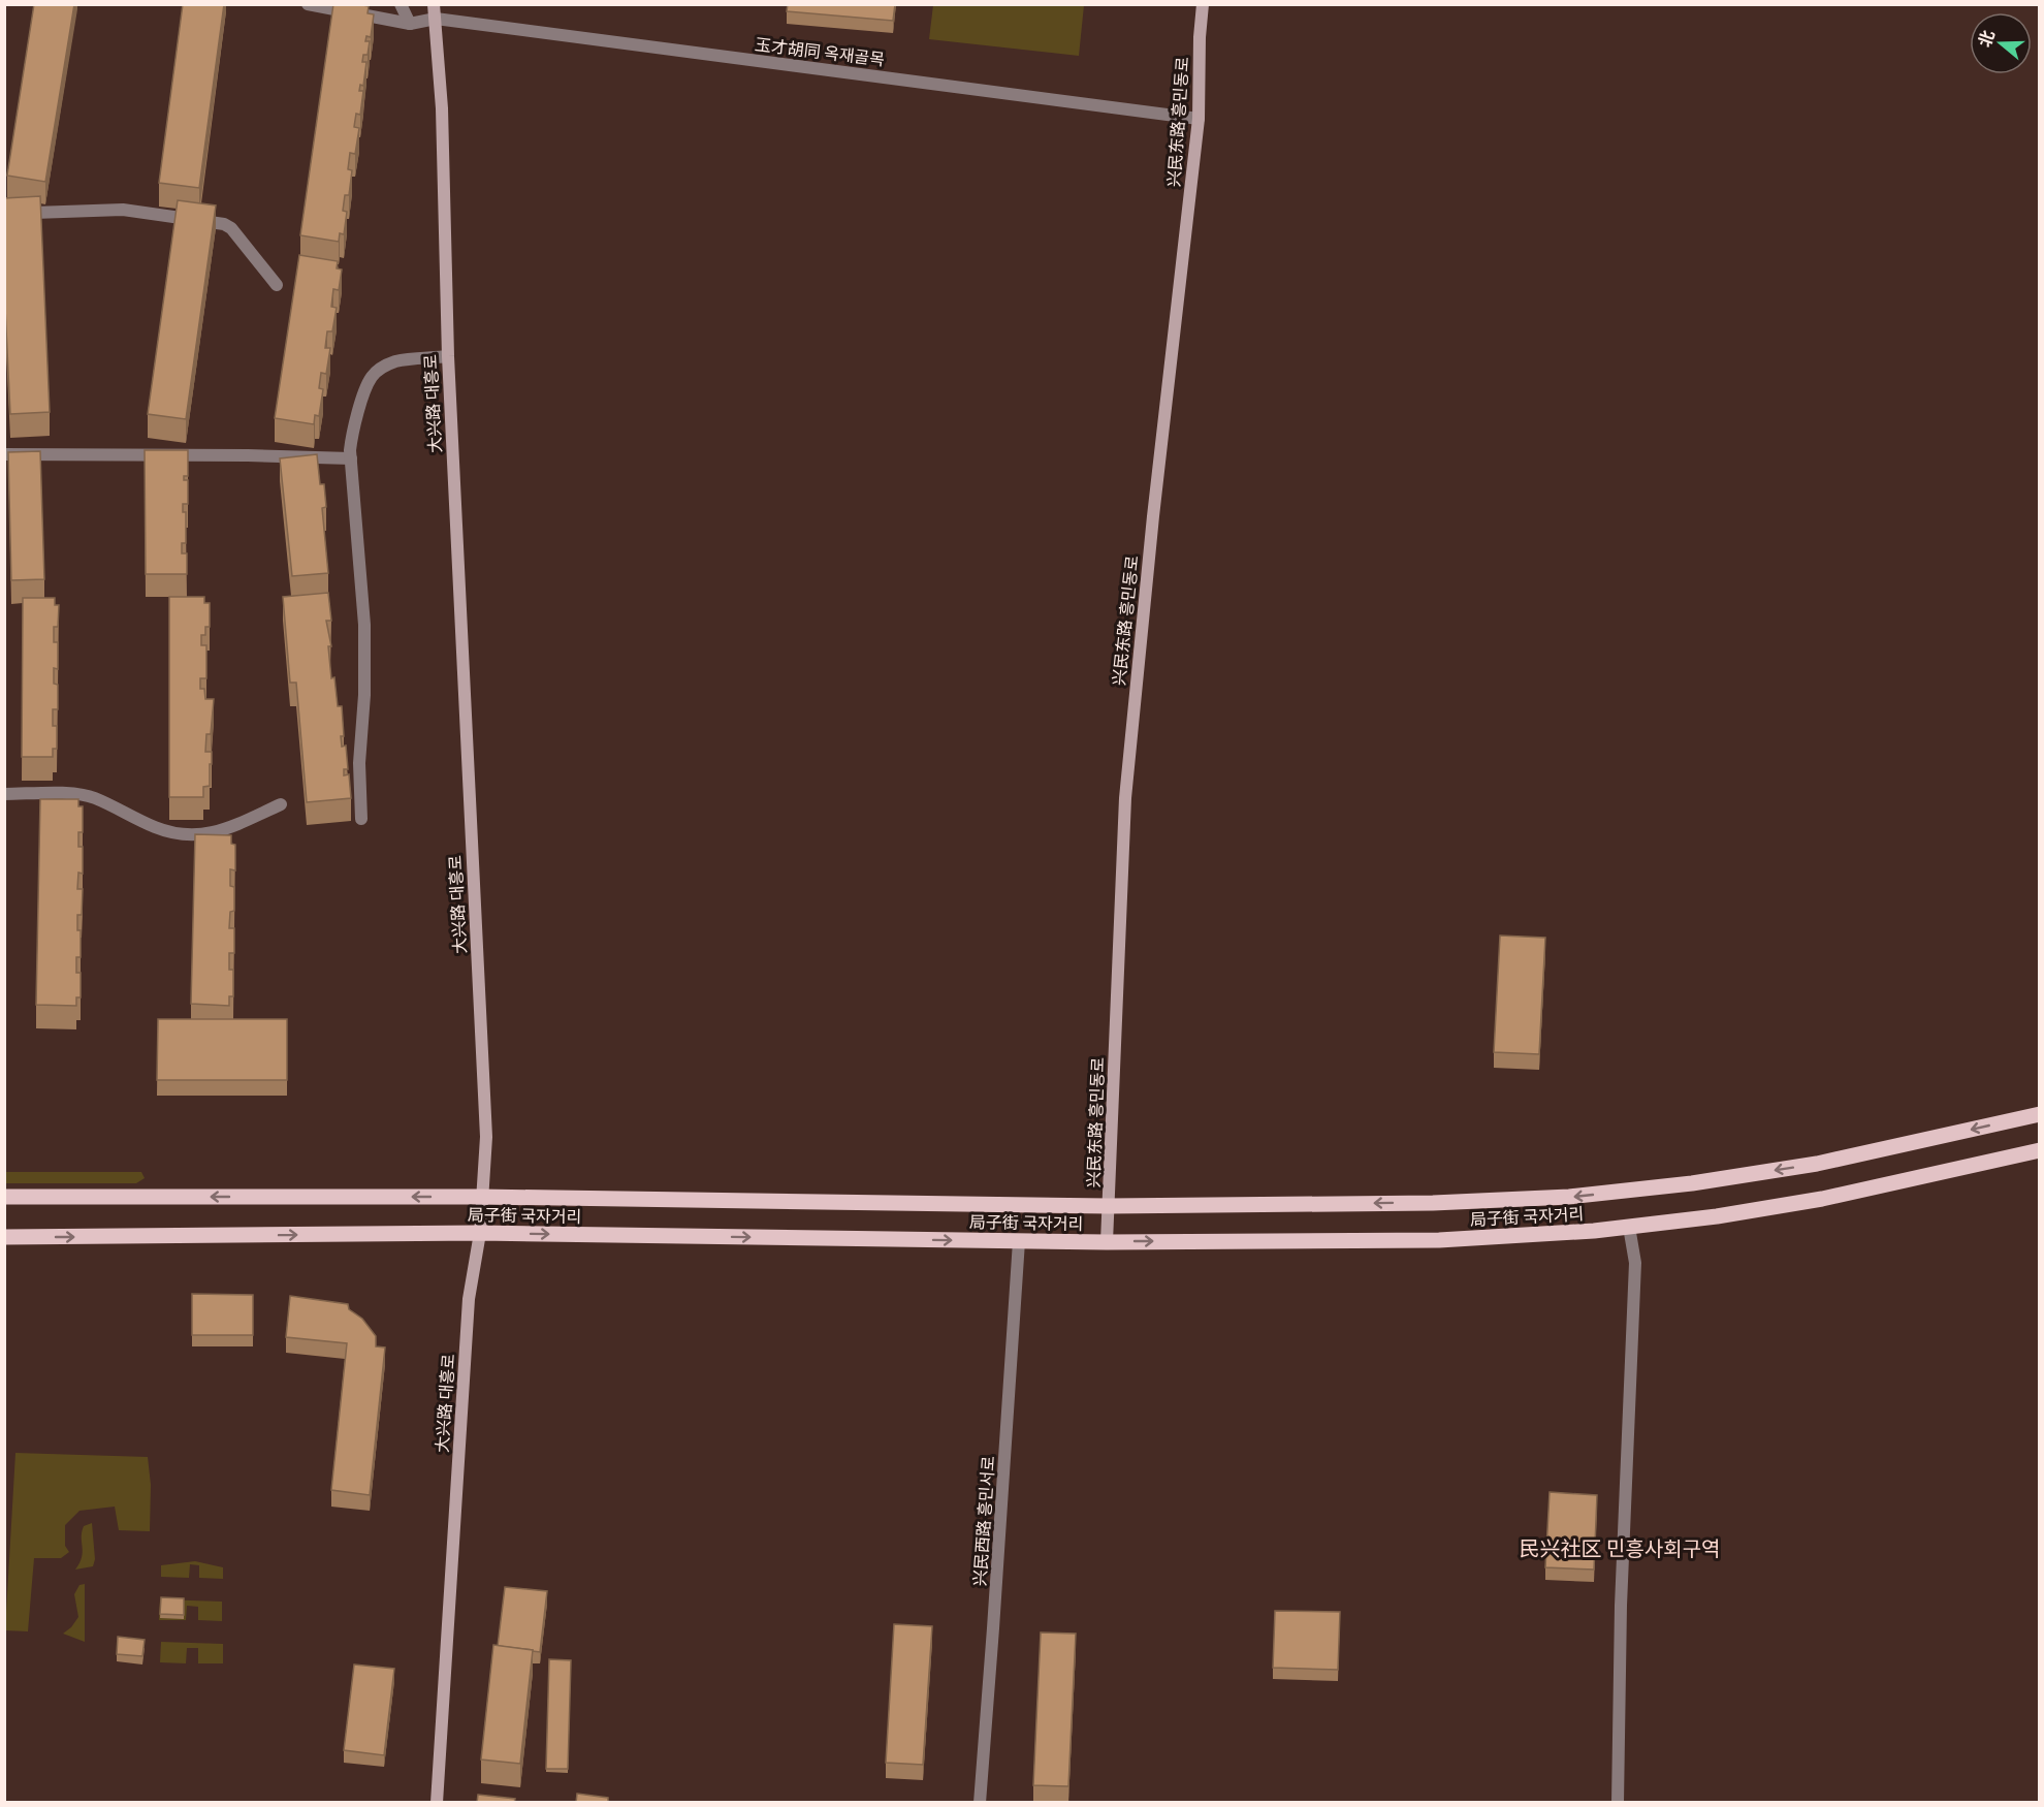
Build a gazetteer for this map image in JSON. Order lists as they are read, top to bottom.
{
  "streets": {
    "main road": ["局子街 국자거리"],
    "street": [
      "玉才胡同 옥재골목",
      "兴民东路 흥민동로",
      "大兴路 대흥로",
      "兴民西路 흥민서로"
    ]
  },
  "crossings": [
    ["玉才胡同 옥재골목", "兴民东路 흥민동로"],
    ["玉才胡同 옥재골목", "大兴路 대흥로"],
    ["兴民东路 흥민동로", "局子街 국자거리"],
    ["大兴路 대흥로", "局子街 국자거리"],
    ["局子街 국자거리", "兴民西路 흥민서로"]
  ],
  "districts": ["民兴社区 민흥사회구역"],
  "north": "left"
}
